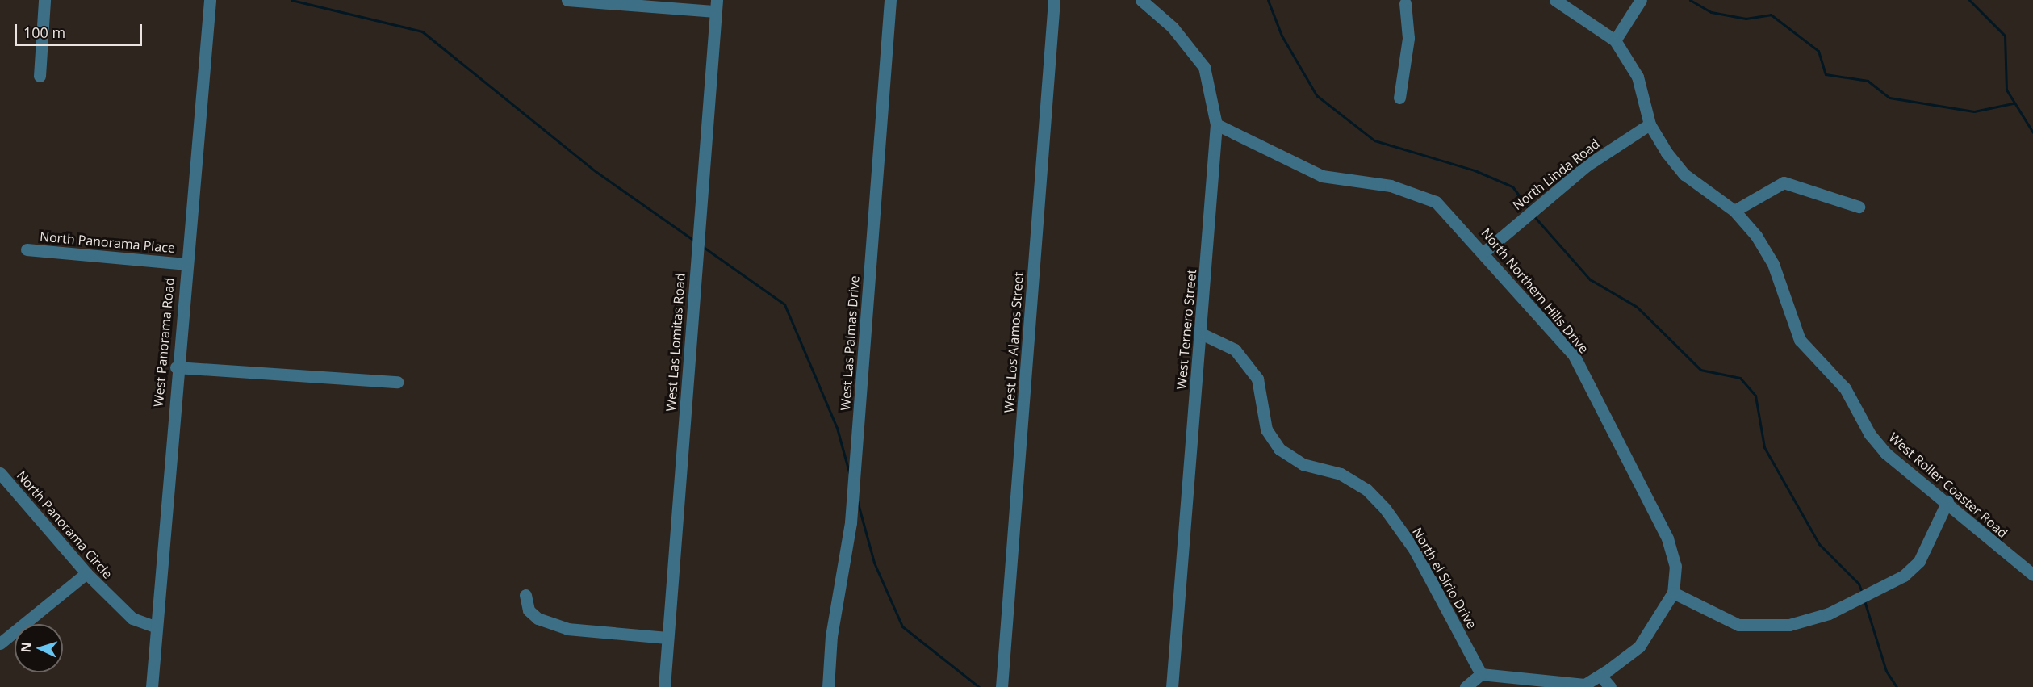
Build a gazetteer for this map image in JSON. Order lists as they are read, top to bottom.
{
  "streets": {
    "street": [
      "North Linda Road",
      "North Panorama Place",
      "North Northern Hills Drive",
      "West Ternero Street",
      "West Panorama Road",
      "West Las Lomitas Road",
      "West Los Alamos Street",
      "West Las Palmas Drive",
      "West Roller Coaster Road",
      "North Panorama Circle",
      "North el Sirio Drive"
    ]
  },
  "crossings": [
    ["North Linda Road", "North Northern Hills Drive"],
    ["North Linda Road", "West Roller Coaster Road"],
    ["North Panorama Place", "West Panorama Road"],
    ["North Northern Hills Drive", "West Ternero Street"],
    ["West Ternero Street", "North el Sirio Drive"],
    ["West Panorama Road", "North Panorama Circle"]
  ],
  "scale_bar": "100 m",
  "north": "left"
}
